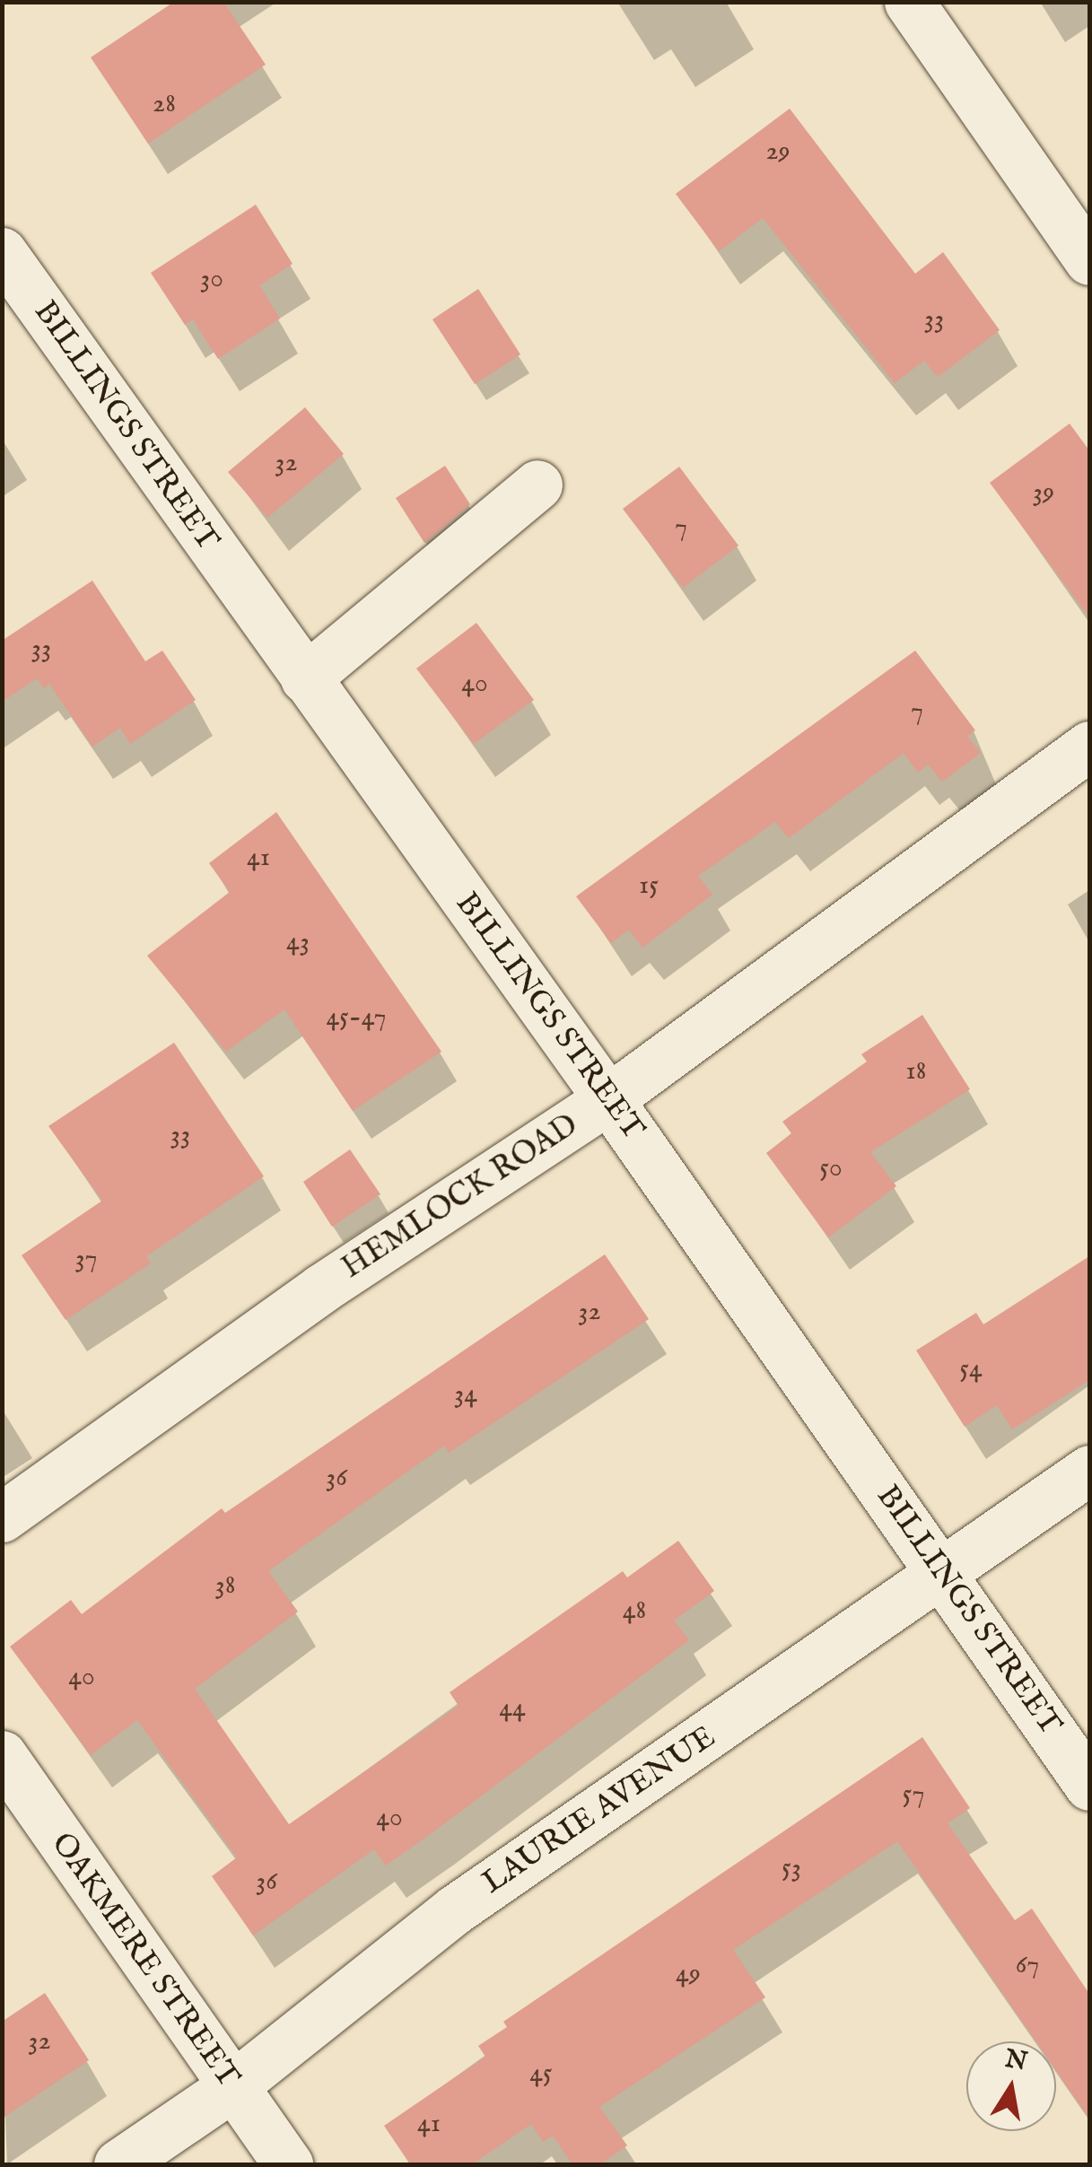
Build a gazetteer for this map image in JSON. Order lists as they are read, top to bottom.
{
  "streets": {
    "street": [
      "BILLINGS STREET",
      "HEMLOCK ROAD",
      "LAURIE AVENUE",
      "OAKMERE STREET"
    ]
  },
  "crossings": [
    ["BILLINGS STREET", "HEMLOCK ROAD"],
    ["BILLINGS STREET", "LAURIE AVENUE"],
    ["LAURIE AVENUE", "OAKMERE STREET"]
  ],
  "house_numbers": [
    "28",
    "29",
    "30",
    "33",
    "32",
    "39",
    "7",
    "33",
    "40",
    "7",
    "41",
    "15",
    "43",
    "45-47",
    "18",
    "33",
    "50",
    "37",
    "32",
    "54",
    "34",
    "36",
    "38",
    "48",
    "40",
    "44",
    "57",
    "40",
    "53",
    "36",
    "67",
    "49",
    "32",
    "45",
    "41"
  ],
  "north": "top"
}
